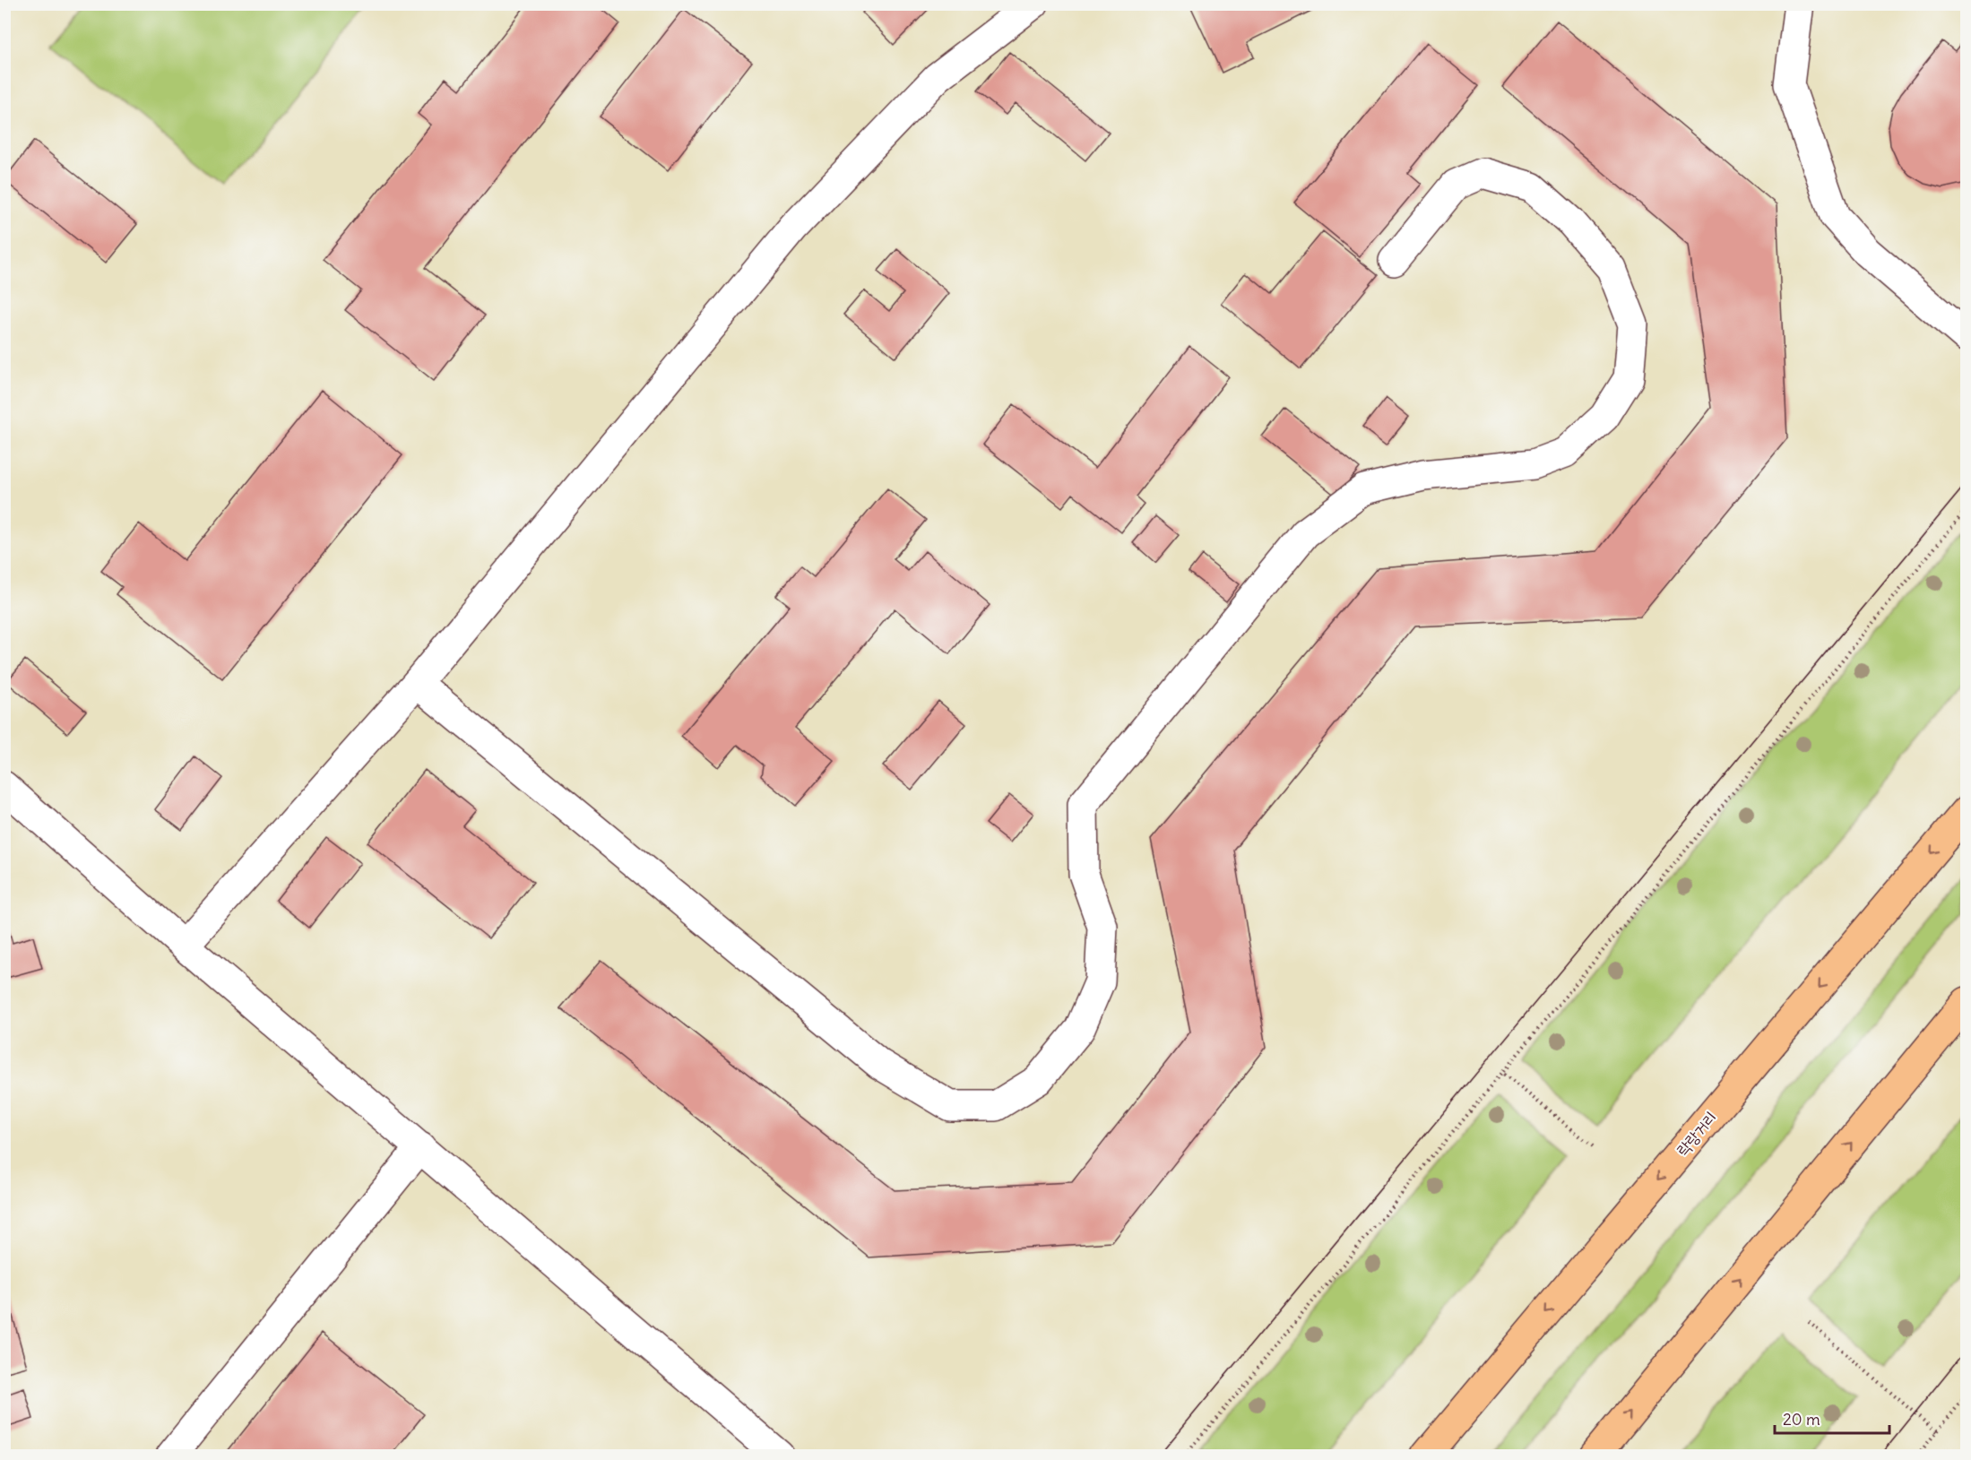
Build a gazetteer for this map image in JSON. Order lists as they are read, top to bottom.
{
  "streets": {
    "main road": ["락랑거리"]
  },
  "scale_bar": "20 m"
}
